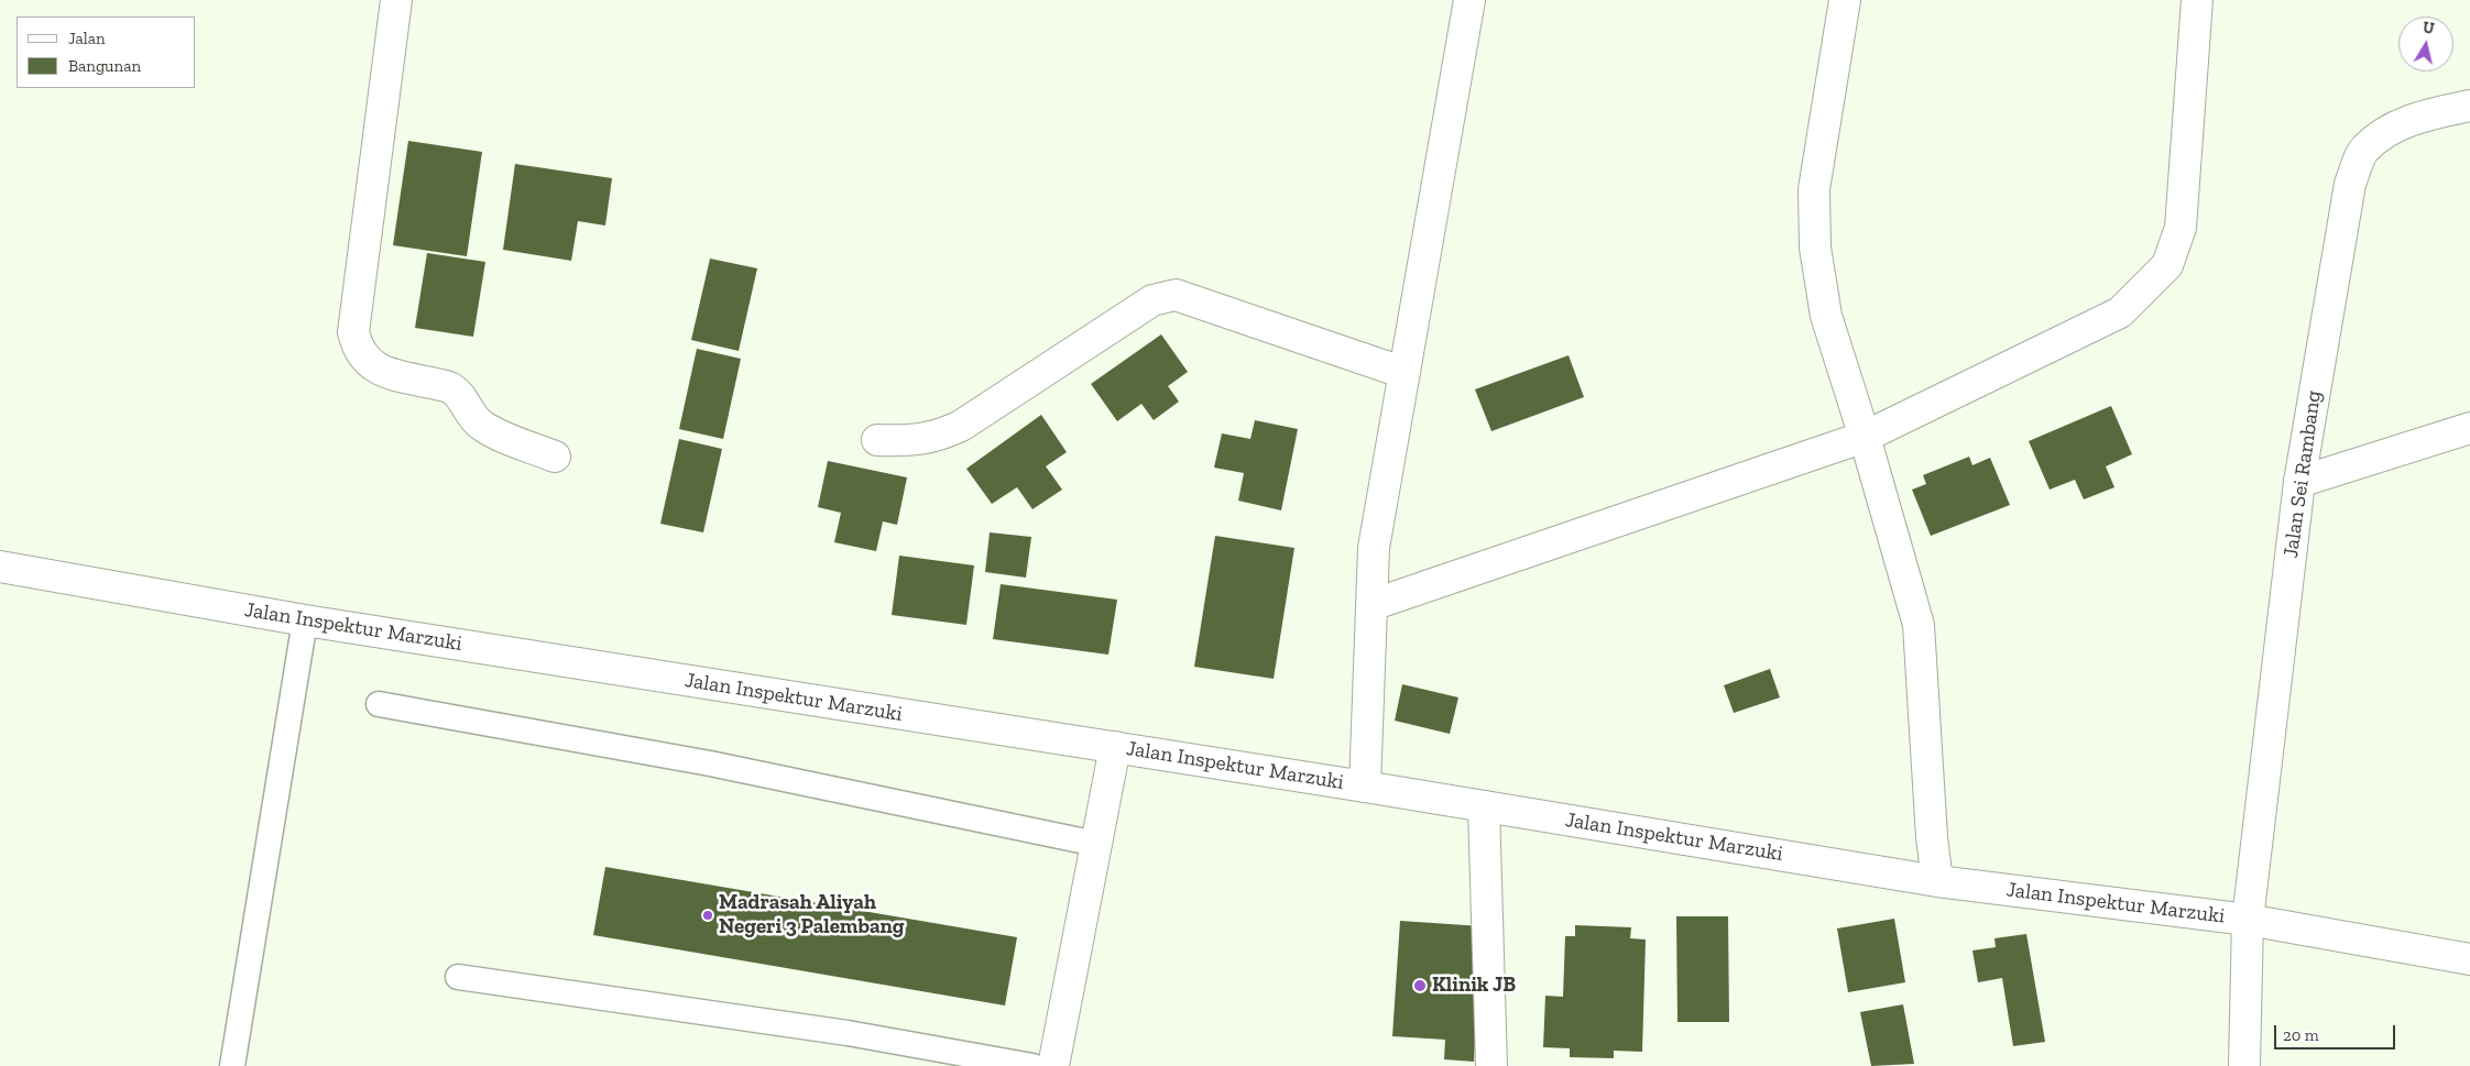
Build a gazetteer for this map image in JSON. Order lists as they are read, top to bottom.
{
  "streets": {
    "street": ["Jalan Sei Rambang", "Jalan Inspektur Marzuki"]
  },
  "crossings": [
    ["Jalan Sei Rambang", "Jalan Inspektur Marzuki"]
  ],
  "places": ["Madrasah Aliyah Negeri 3 Palembang", "Klinik JB"],
  "legend": ["Jalan", "Bangunan"],
  "scale_bar": "20 m",
  "north": "top"
}
